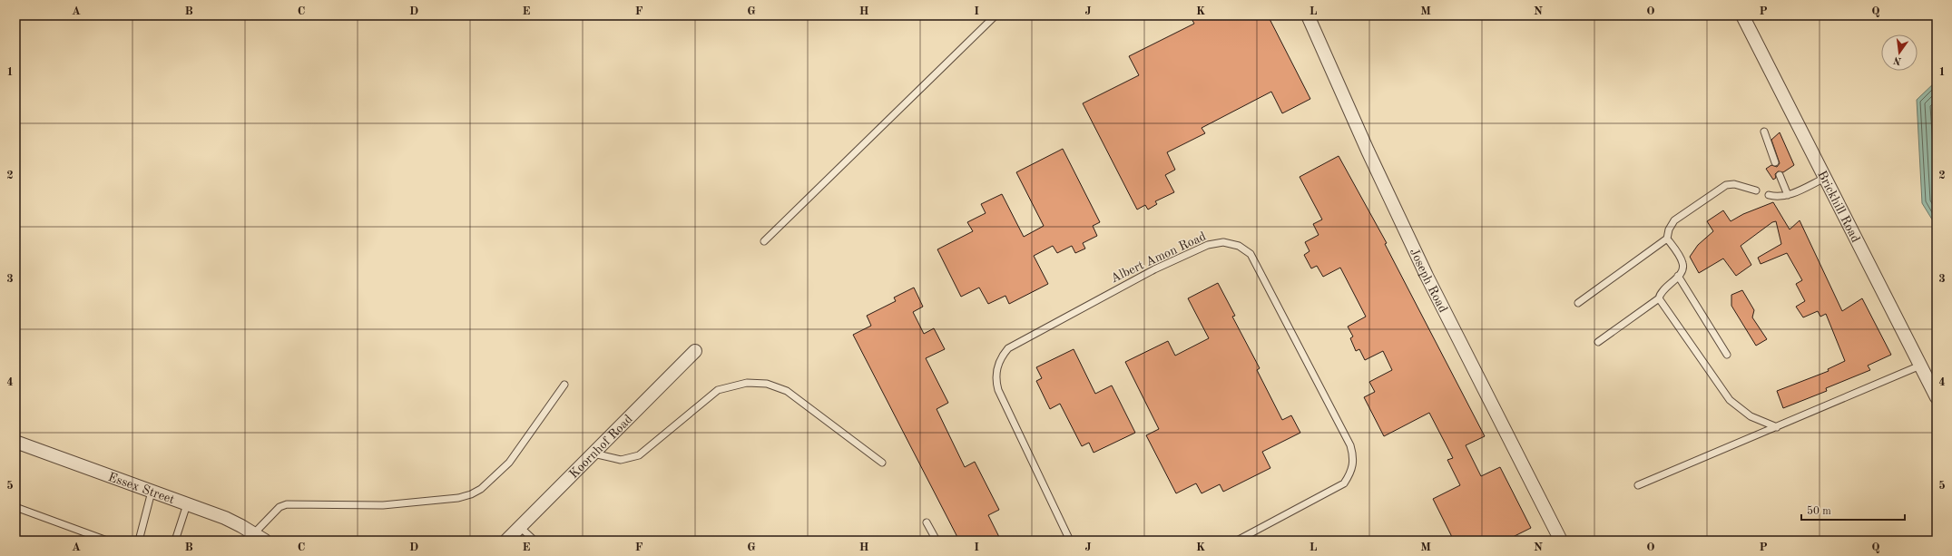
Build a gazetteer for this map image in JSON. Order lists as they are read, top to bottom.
{
  "streets": {
    "street": [
      "Brickhill Road",
      "Joseph Road",
      "Koornhof Road",
      "Essex Street"
    ],
    "lane": ["Albert Amon Road"]
  },
  "scale_bar": "50 m",
  "north": "bottom",
  "grid": {
    "columns": [
      "A",
      "B",
      "C",
      "D",
      "E",
      "F",
      "G",
      "H",
      "I",
      "J",
      "K",
      "L",
      "M",
      "N",
      "O",
      "P",
      "Q"
    ],
    "rows": [
      "1",
      "2",
      "3",
      "4",
      "5"
    ]
  }
}
